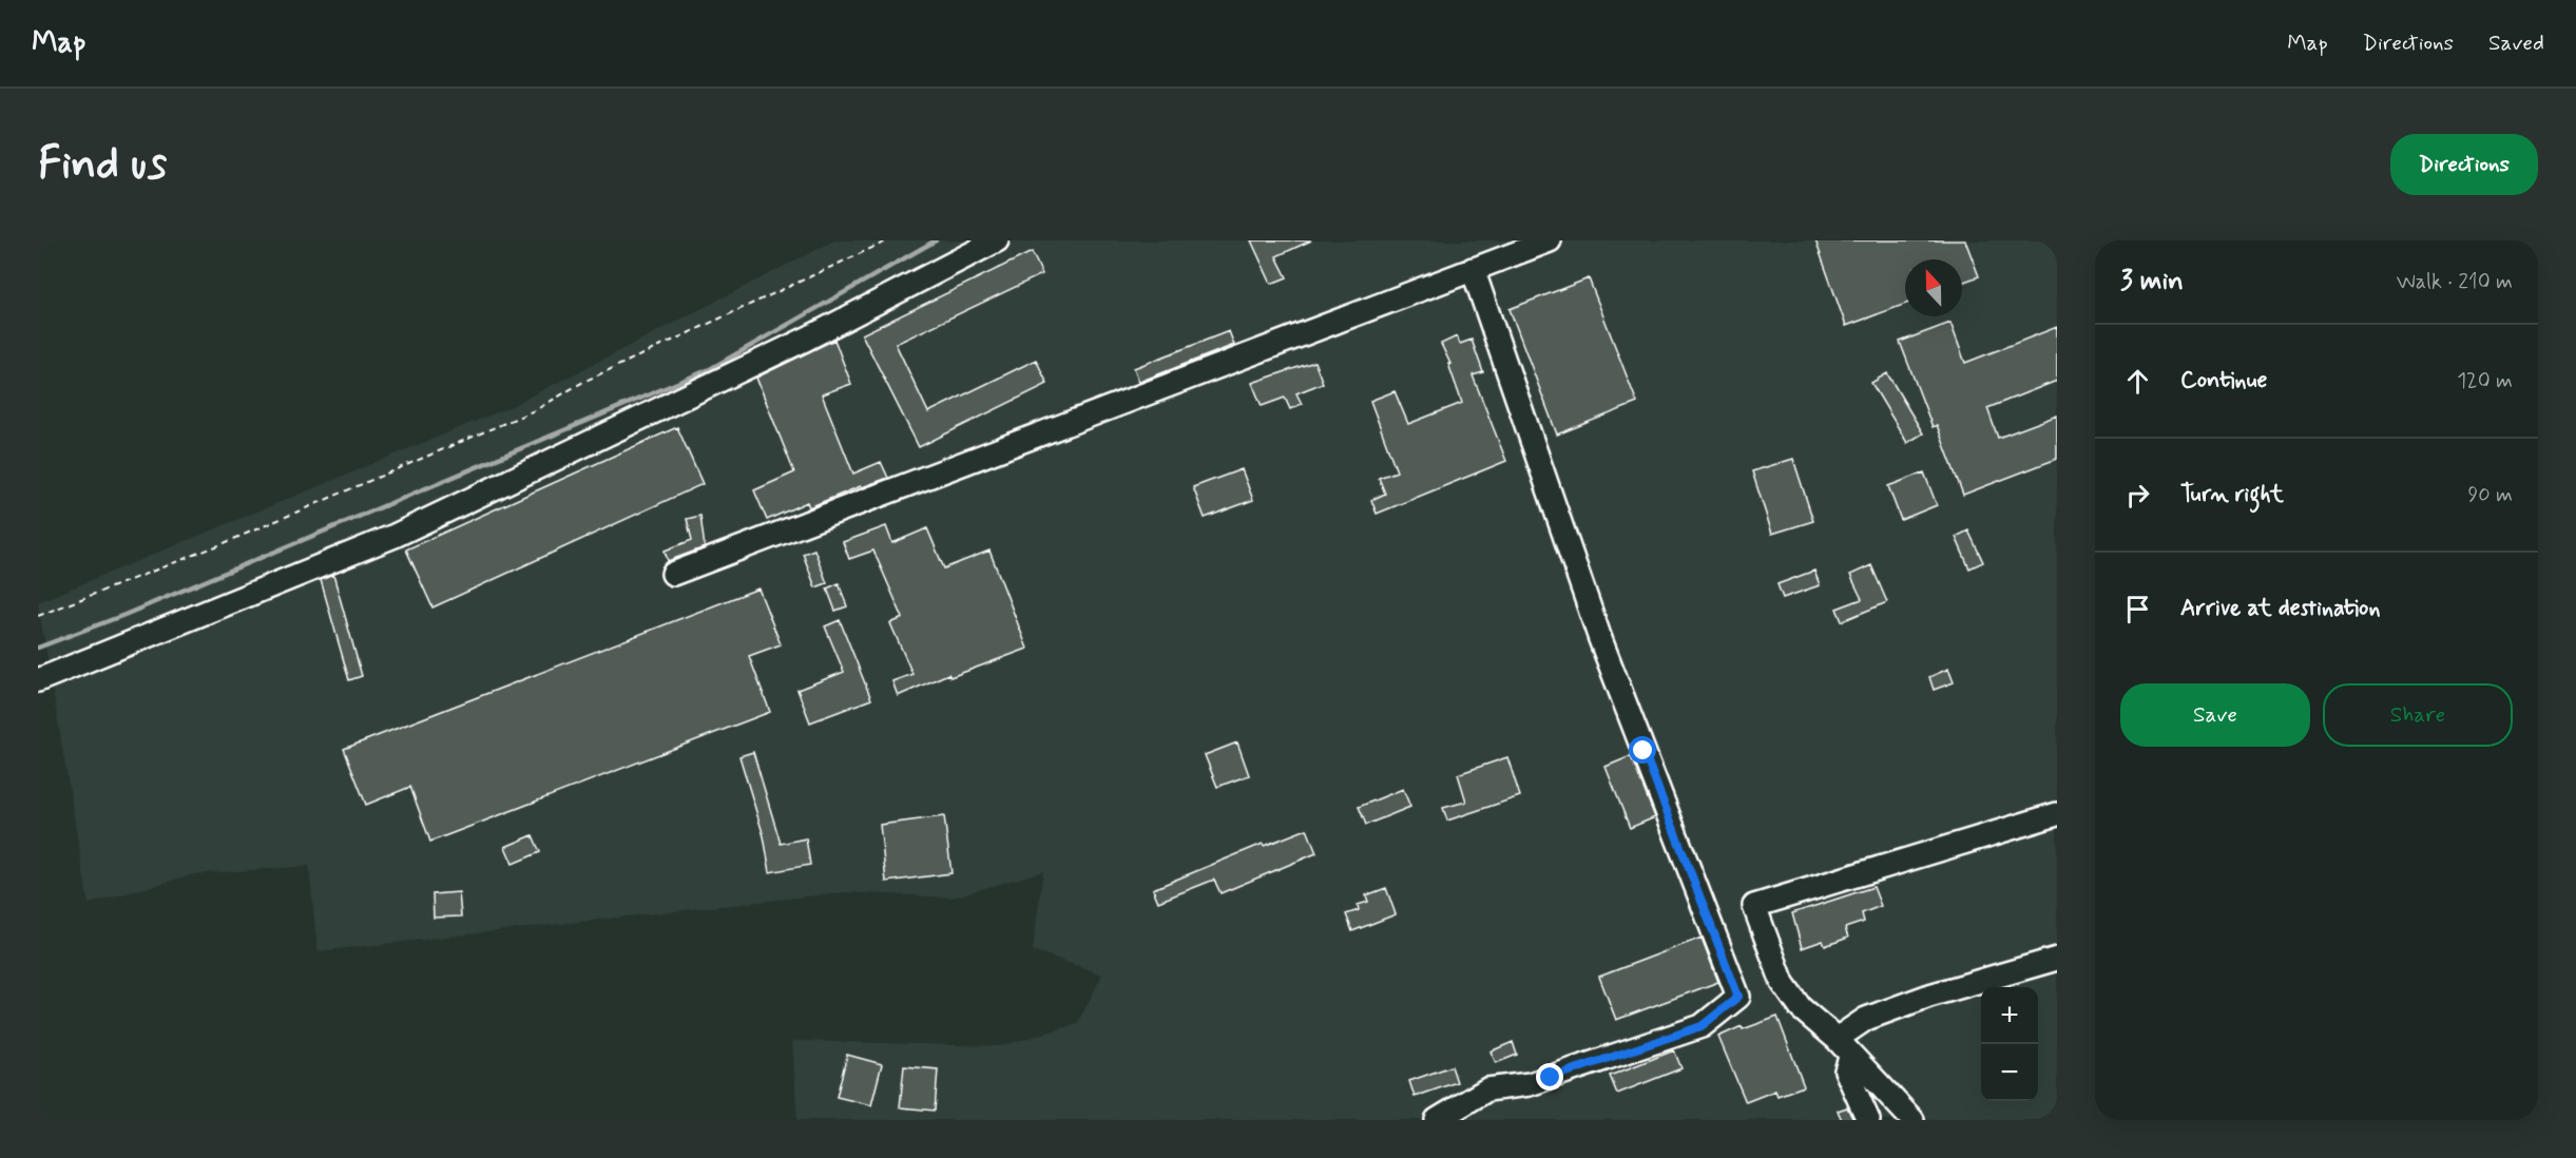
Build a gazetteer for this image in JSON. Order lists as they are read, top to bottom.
{
  "north": "top",
  "page": {
    "header": "Map",
    "nav": ["Map", "Directions", "Saved"],
    "buttons": [
      "Directions",
      ["Save", "Share"]
    ],
    "title": "Find us",
    "heading": ["3 min", "Walk · 210 m"],
    "list": [
      ["Continue", "120 m"],
      ["Turn right", "90 m"],
      "Arrive at destination"
    ],
    "map_buttons": ["+", "−"]
  }
}
